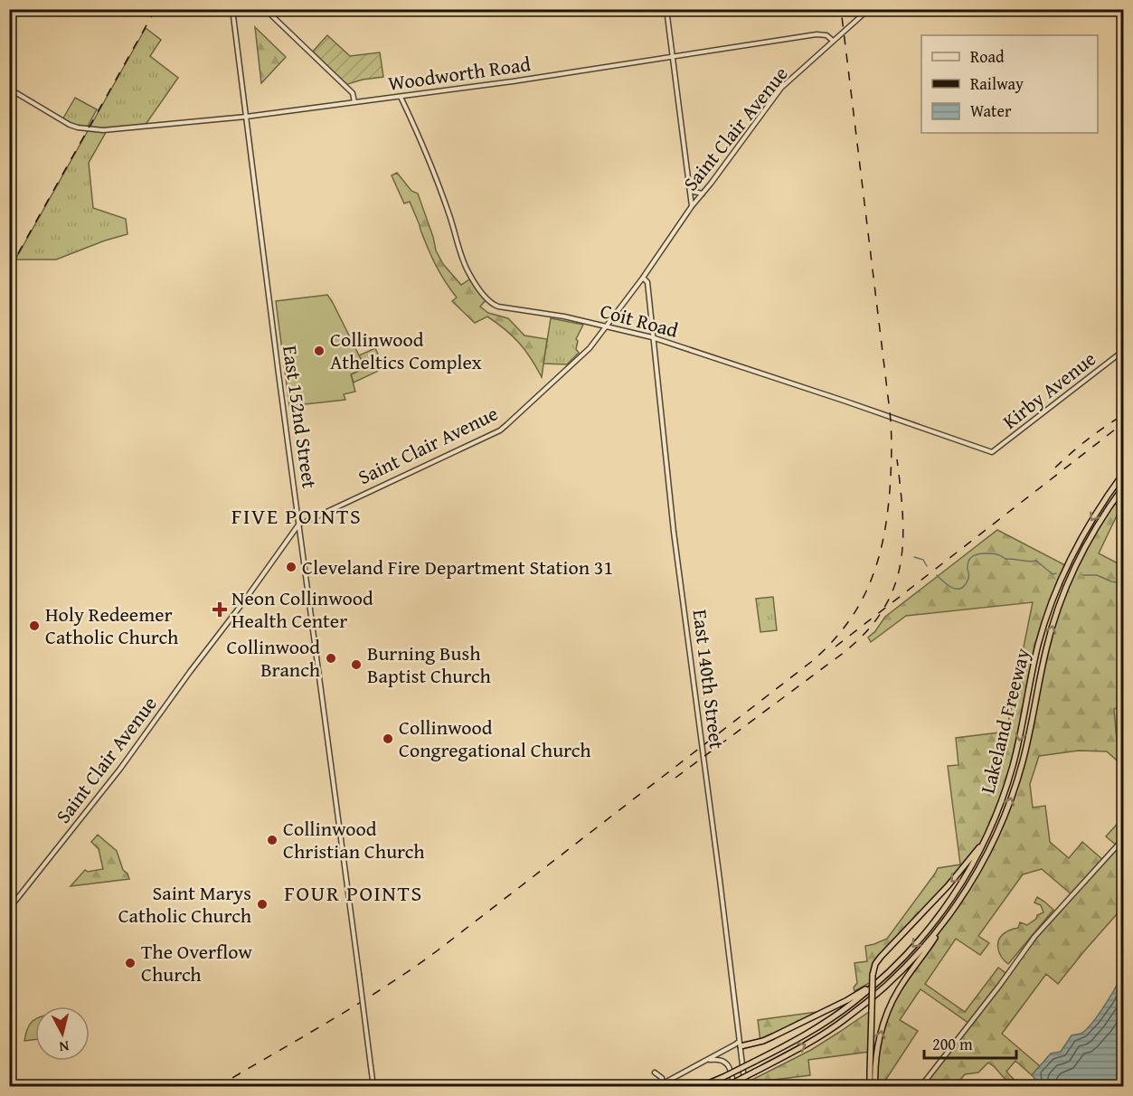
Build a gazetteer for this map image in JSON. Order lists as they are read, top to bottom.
{
  "streets": {
    "highway": ["Lakeland Freeway"],
    "street": [
      "Woodworth Road",
      "Saint Clair Avenue",
      "Coit Road",
      "Kirby Avenue",
      "East 152nd Street",
      "East 140th Street"
    ]
  },
  "crossings": [
    ["Woodworth Road", "Saint Clair Avenue"],
    ["Woodworth Road", "Coit Road"],
    ["Woodworth Road", "East 152nd Street"],
    ["Saint Clair Avenue", "Coit Road"],
    ["Saint Clair Avenue", "East 152nd Street"],
    ["Saint Clair Avenue", "East 140th Street"],
    ["Coit Road", "Kirby Avenue"],
    ["Coit Road", "East 140th Street"]
  ],
  "districts": ["FIVE POINTS", "FOUR POINTS"],
  "places": {
    "other": [
      "Collinwood Atheltics Complex",
      "Cleveland Fire Department Station 31",
      "Holy Redeemer Catholic Church",
      "Collinwood Branch",
      "Burning Bush Baptist Church",
      "Collinwood Congregational Church",
      "Collinwood Christian Church",
      "Saint Marys Catholic Church",
      "The Overflow Church"
    ],
    "health": ["Neon Collinwood Health Center"]
  },
  "legend": ["Road", "Railway", "Water"],
  "scale_bar": "200 m",
  "north": "bottom"
}
